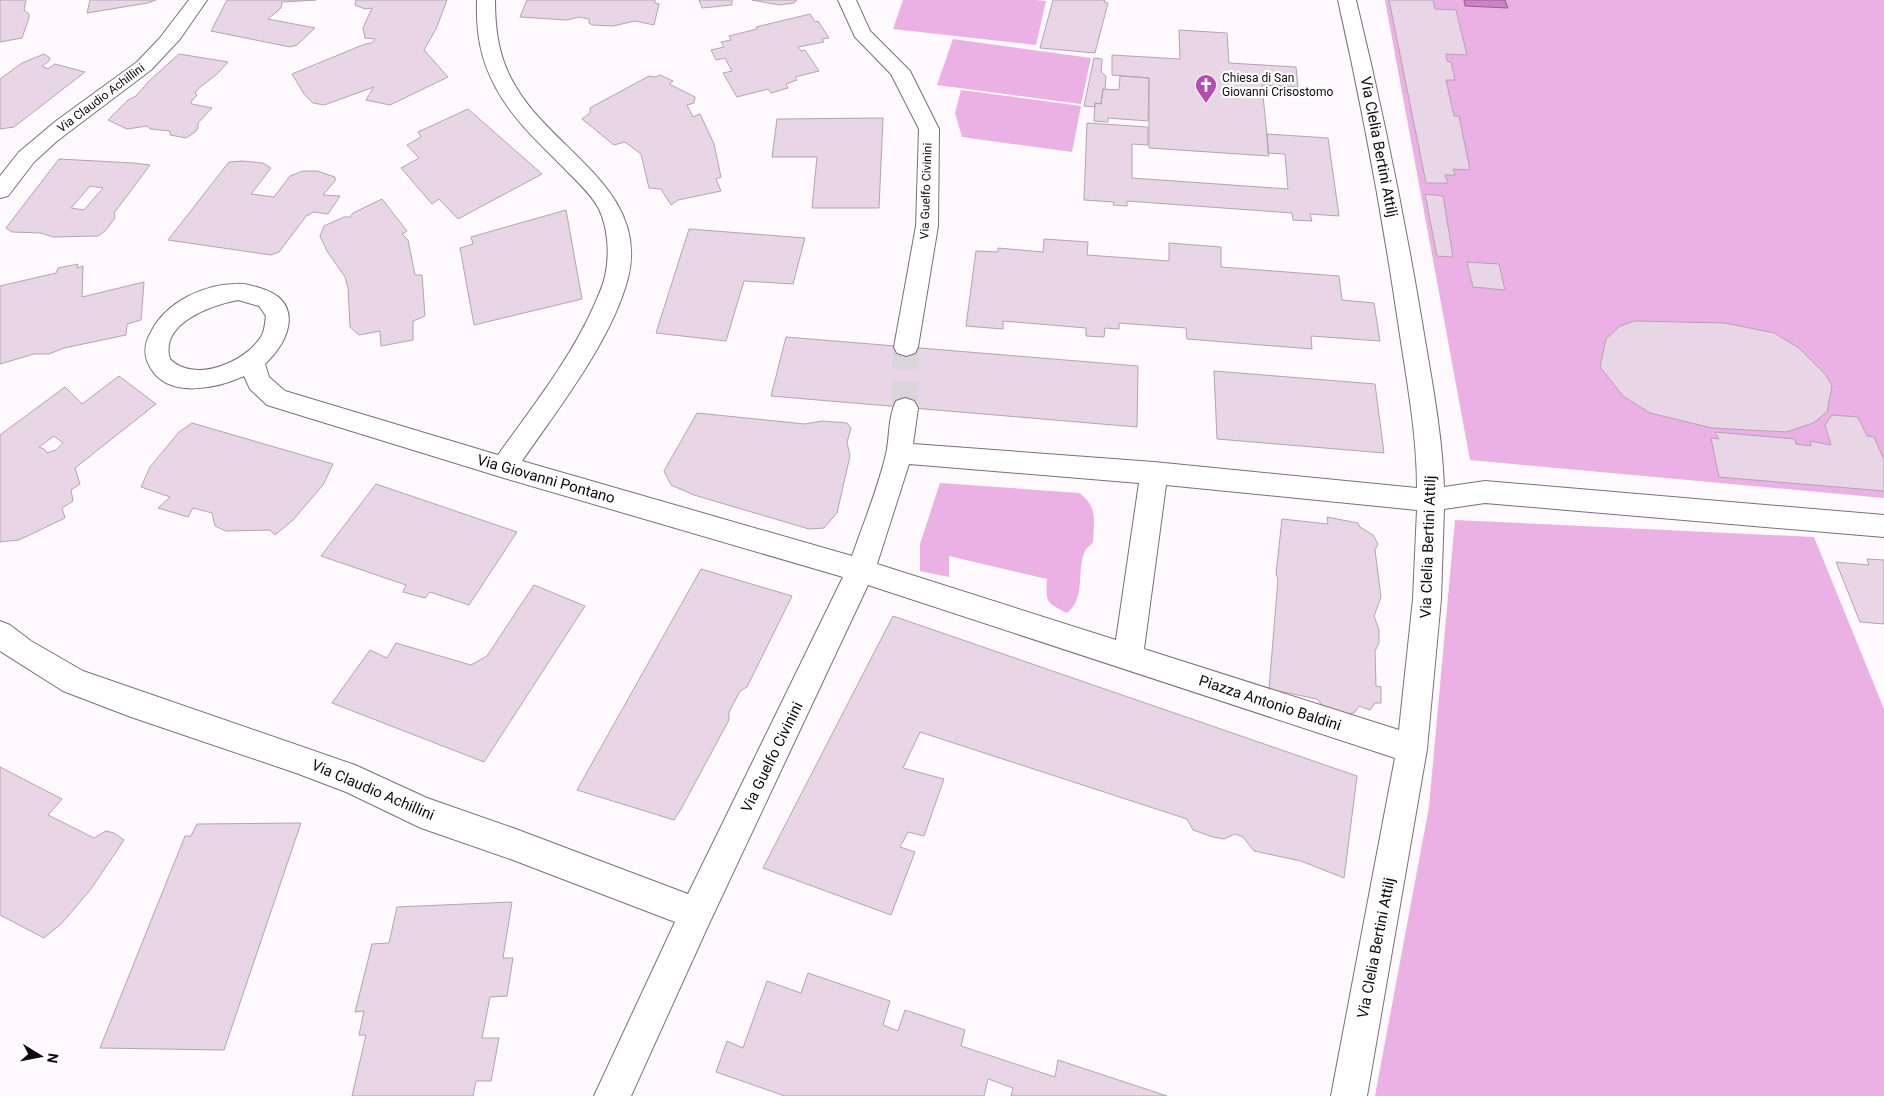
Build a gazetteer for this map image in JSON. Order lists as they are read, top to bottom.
{
  "streets": {
    "street": [
      "Via Claudio Achillini",
      "Via Clelia Bertini Attilj",
      "Via Guelfo Civinini",
      "Via Giovanni Pontano",
      "Piazza Antonio Baldini"
    ]
  },
  "crossings": [
    ["Via Claudio Achillini", "Via Guelfo Civinini"],
    ["Via Clelia Bertini Attilj", "Piazza Antonio Baldini"],
    ["Via Guelfo Civinini", "Via Giovanni Pontano"],
    ["Via Guelfo Civinini", "Piazza Antonio Baldini"],
    ["Via Giovanni Pontano", "Piazza Antonio Baldini"]
  ],
  "places": {
    "church": ["Chiesa di San Giovanni Crisostomo"]
  },
  "north": "right"
}
